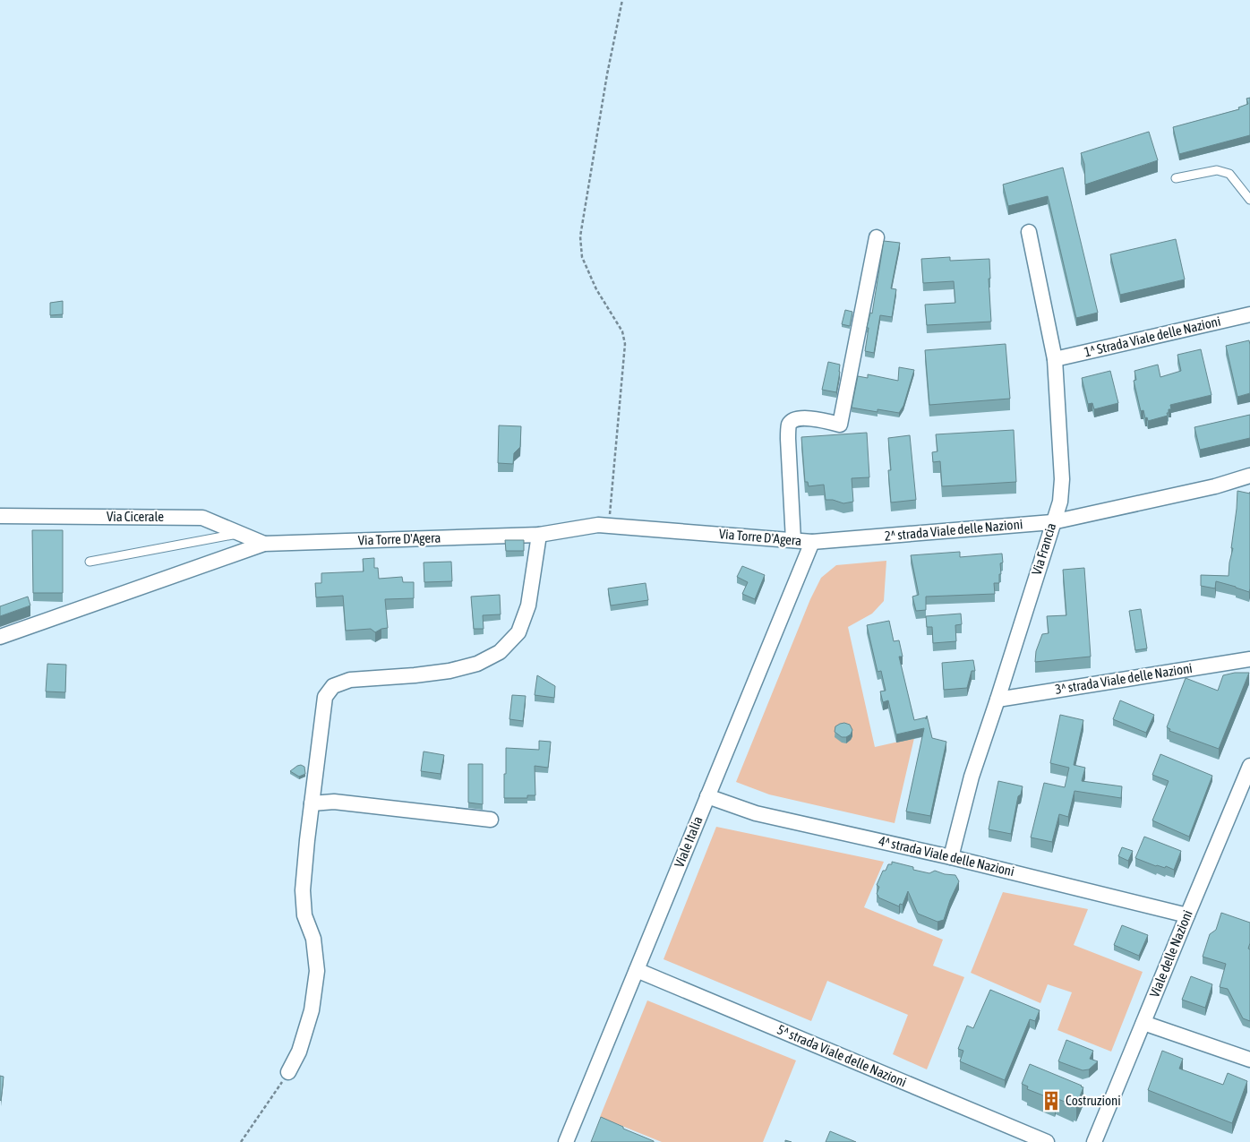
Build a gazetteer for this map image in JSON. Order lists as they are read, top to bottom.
{
  "streets": {
    "street": [
      "1^ Strada Viale delle Nazioni",
      "Via Cicerale",
      "2^ strada Viale delle Nazioni",
      "Via Torre D'Agera",
      "Via Francia",
      "3^ strada Viale delle Nazioni",
      "Viale Italia",
      "4^ strada Viale delle Nazioni",
      "Viale delle Nazioni",
      "5^ strada Viale delle Nazioni"
    ]
  },
  "crossings": [
    ["1^ Strada Viale delle Nazioni", "Via Francia"],
    ["Via Cicerale", "Via Torre D'Agera"],
    ["2^ strada Viale delle Nazioni", "Via Torre D'Agera"],
    ["2^ strada Viale delle Nazioni", "Via Francia"],
    ["2^ strada Viale delle Nazioni", "Viale Italia"],
    ["Via Torre D'Agera", "Viale Italia"],
    ["Via Francia", "3^ strada Viale delle Nazioni"],
    ["Via Francia", "4^ strada Viale delle Nazioni"],
    ["Viale Italia", "4^ strada Viale delle Nazioni"],
    ["Viale Italia", "5^ strada Viale delle Nazioni"],
    ["4^ strada Viale delle Nazioni", "Viale delle Nazioni"]
  ],
  "places": {
    "building": ["Costruzioni"]
  }
}
